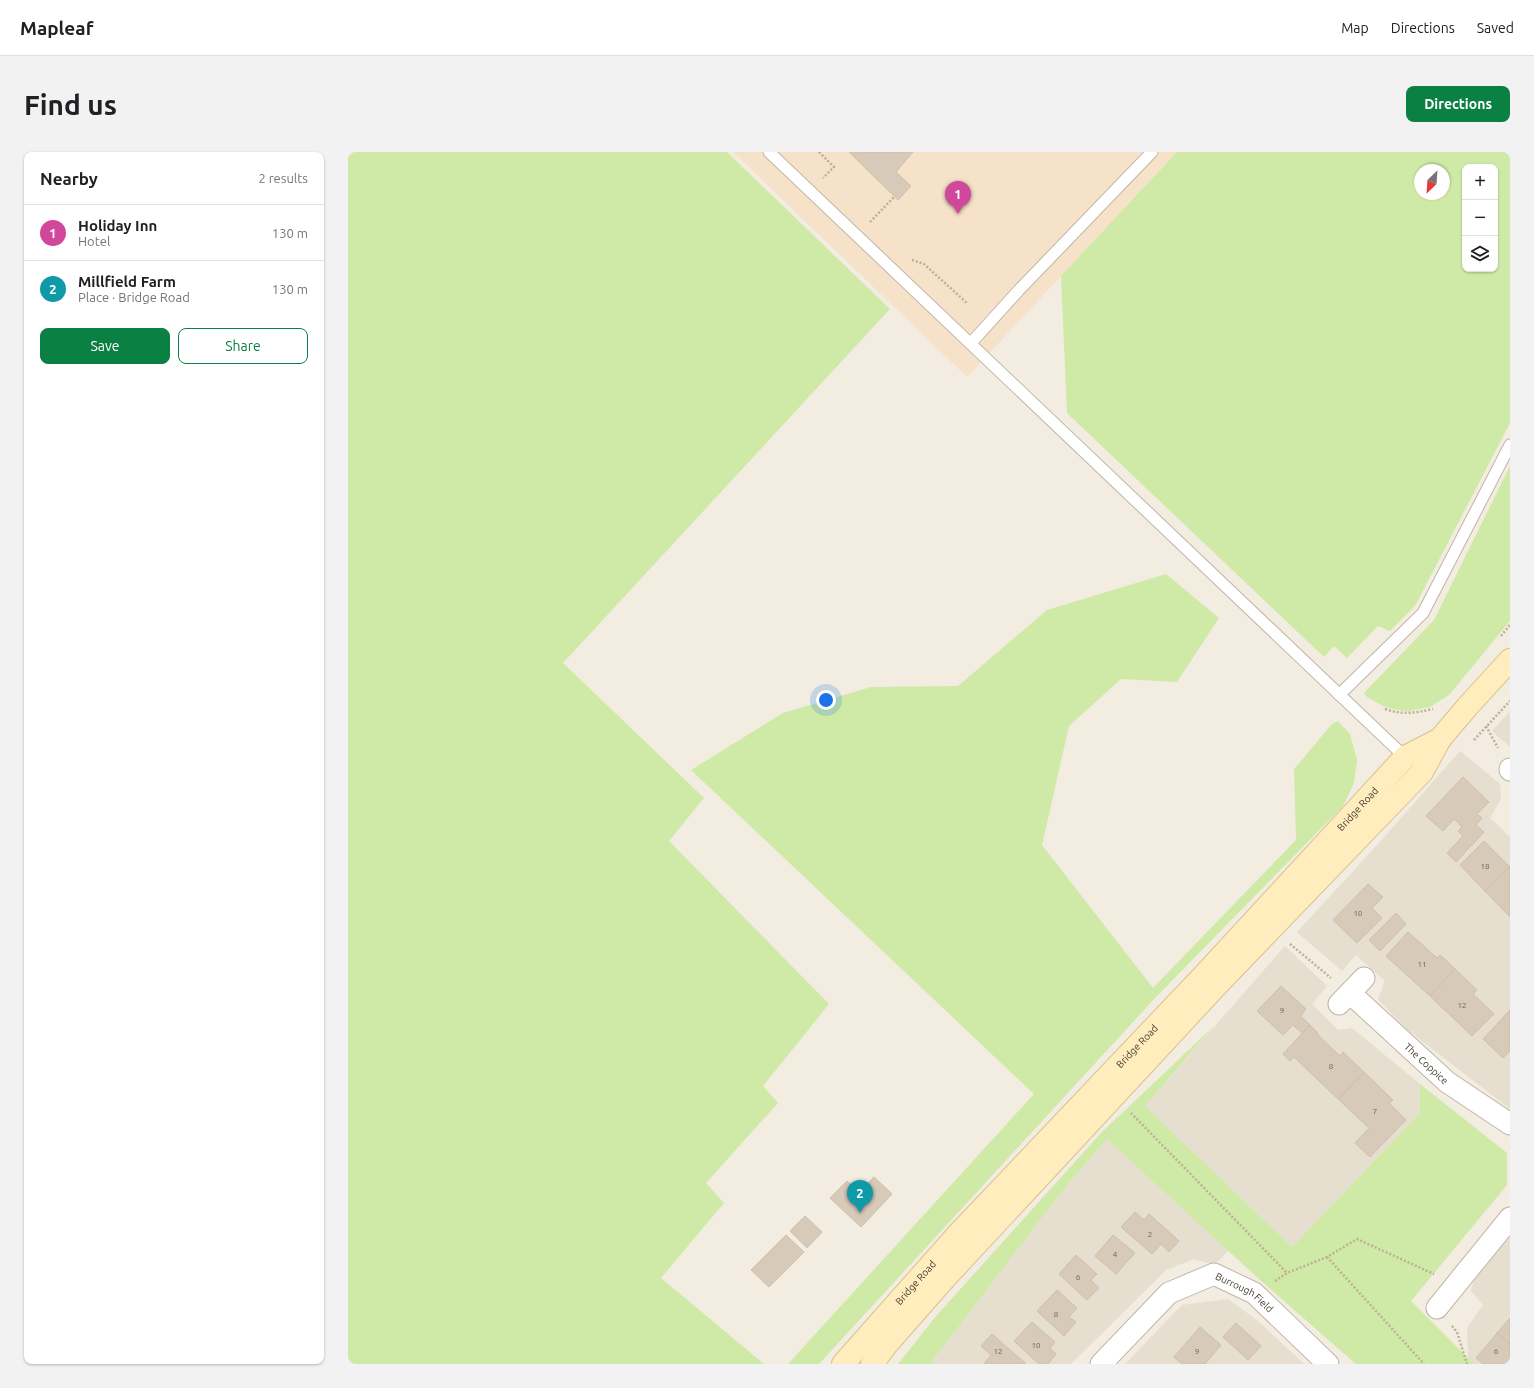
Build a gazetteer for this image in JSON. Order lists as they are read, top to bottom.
{
  "streets": {
    "main road": ["Bridge Road"],
    "street": ["The Coppice", "Burrough Field"]
  },
  "house_numbers": [
    "18",
    "10",
    "11",
    "12",
    "9",
    "8",
    "7",
    "2",
    "4",
    "6",
    "8",
    "10",
    "12",
    "9",
    "6"
  ],
  "north": "bottom left",
  "page": {
    "header": "Mapleaf",
    "nav": ["Map", "Directions", "Saved"],
    "buttons": [
      "Directions",
      ["Save", "Share"]
    ],
    "title": "Find us",
    "heading": ["Nearby", "2 results"],
    "map_buttons": ["+", "−"],
    "pins": ["1", "2"],
    "list": [
      {
        "mark": "1",
        "name": "Holiday Inn",
        "note": "Hotel",
        "value": "130 m"
      },
      {
        "mark": "2",
        "name": "Millfield Farm",
        "note": "Place · Bridge Road",
        "value": "130 m"
      }
    ]
  }
}
